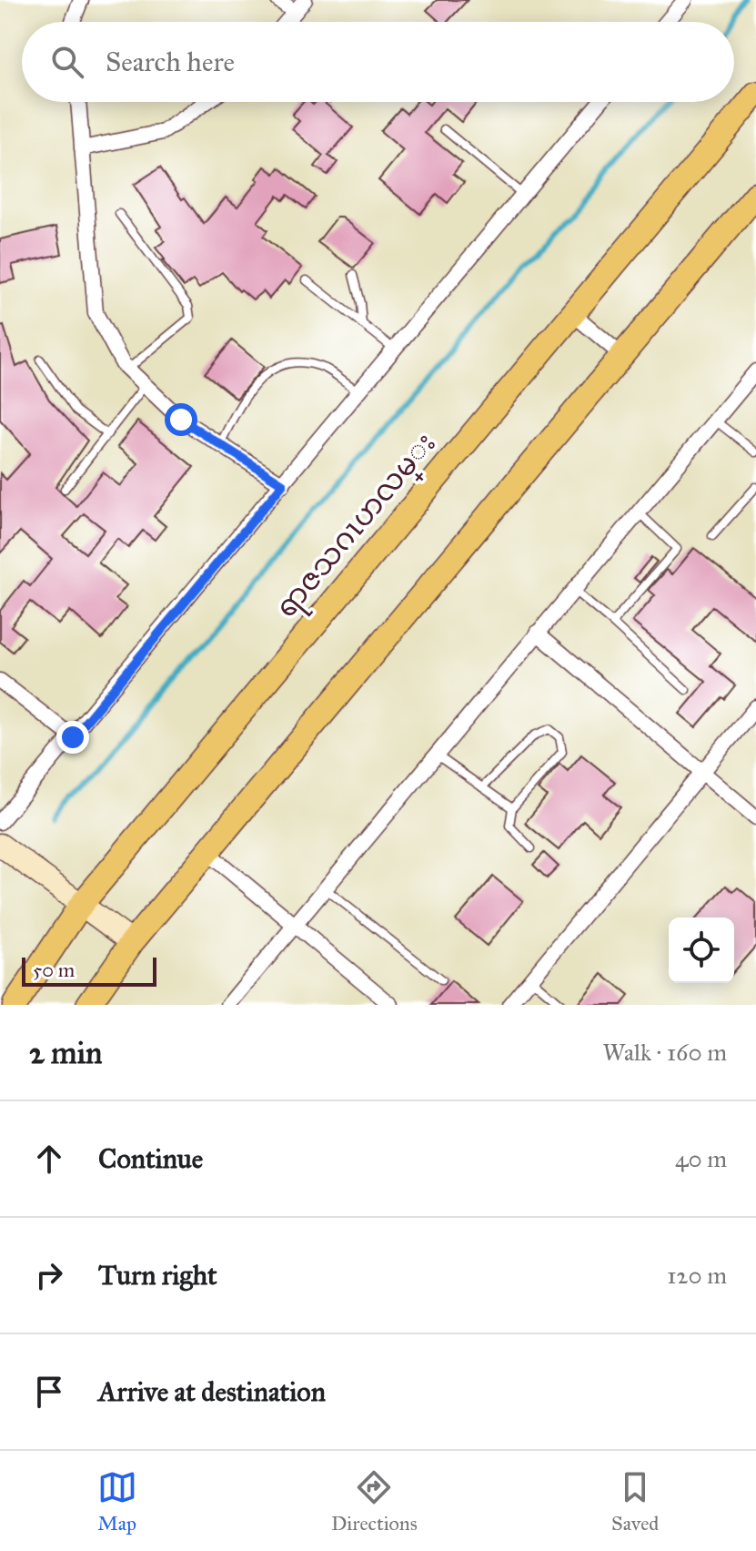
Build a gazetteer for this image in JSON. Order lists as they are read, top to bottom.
{
  "streets": {
    "main road": ["ရာဇသဂၤဟလမ္း"]
  },
  "scale_bar": "50 m",
  "page": {
    "search": "Search here",
    "scale": "50 m",
    "heading": ["2 min", "Walk · 160 m"],
    "list": [
      ["Continue", "40 m"],
      ["Turn right", "120 m"],
      "Arrive at destination"
    ],
    "nav": ["Map", "Directions", "Saved"]
  }
}
